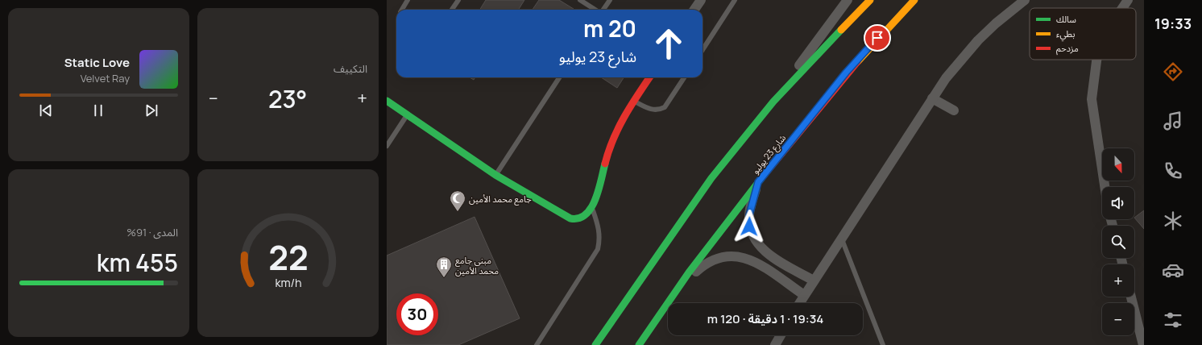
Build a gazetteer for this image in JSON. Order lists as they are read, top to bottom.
{
  "streets": {
    "main road": ["شارع 23 يوليو"]
  },
  "places": {
    "mosque": ["جامع محمد الأمين"],
    "building": ["مبنى جامع محمد الأمين"]
  },
  "legend": ["سالك", "بطيء", "مزدحم"],
  "north": "bottom",
  "page": {
    "tabs": "19:33",
    "tile": [
      "التكييف",
      ["المدى · 91%", "455 km"]
    ],
    "turn": ["20 m", "شارع 23 يوليو"],
    "song": ["Static Love", "Velvet Ray"],
    "heat": ["−", "23°", "+"],
    "map_buttons": ["+", "−"],
    "limit": "30",
    "trip": "19:34 · 1 دقيقة · 120 m",
    "gauge": ["22", "km/h"]
  }
}
